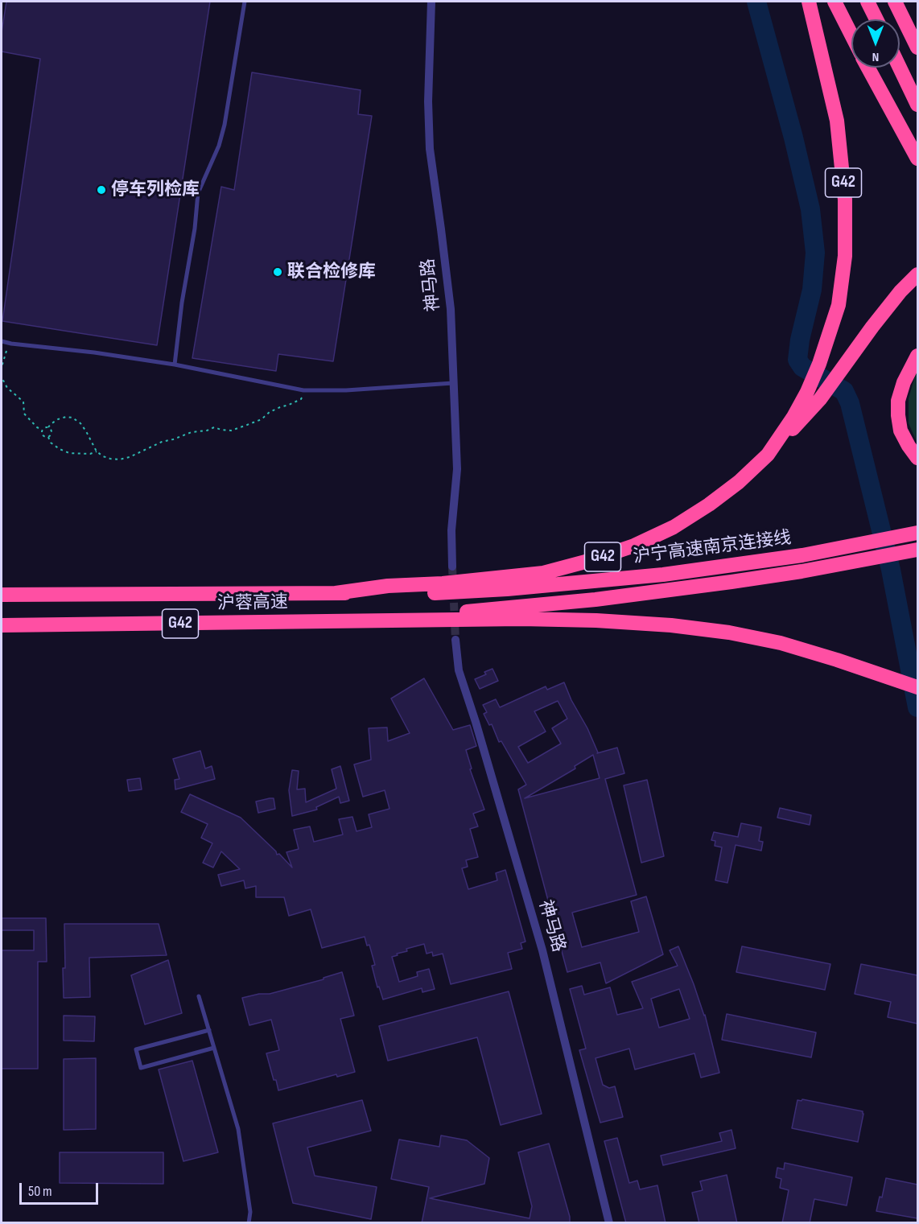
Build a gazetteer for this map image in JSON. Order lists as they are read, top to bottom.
{
  "streets": {
    "highway": ["G42", "沪宁高速南京连接线", "沪蓉高速"],
    "street": ["神马路"]
  },
  "crossings": [
    ["G42", "沪宁高速南京连接线"],
    ["G42", "沪蓉高速"],
    ["沪宁高速南京连接线", "沪蓉高速"]
  ],
  "places": ["停车列检库", "联合检修库"],
  "scale_bar": "50 m",
  "north": "bottom"
}
